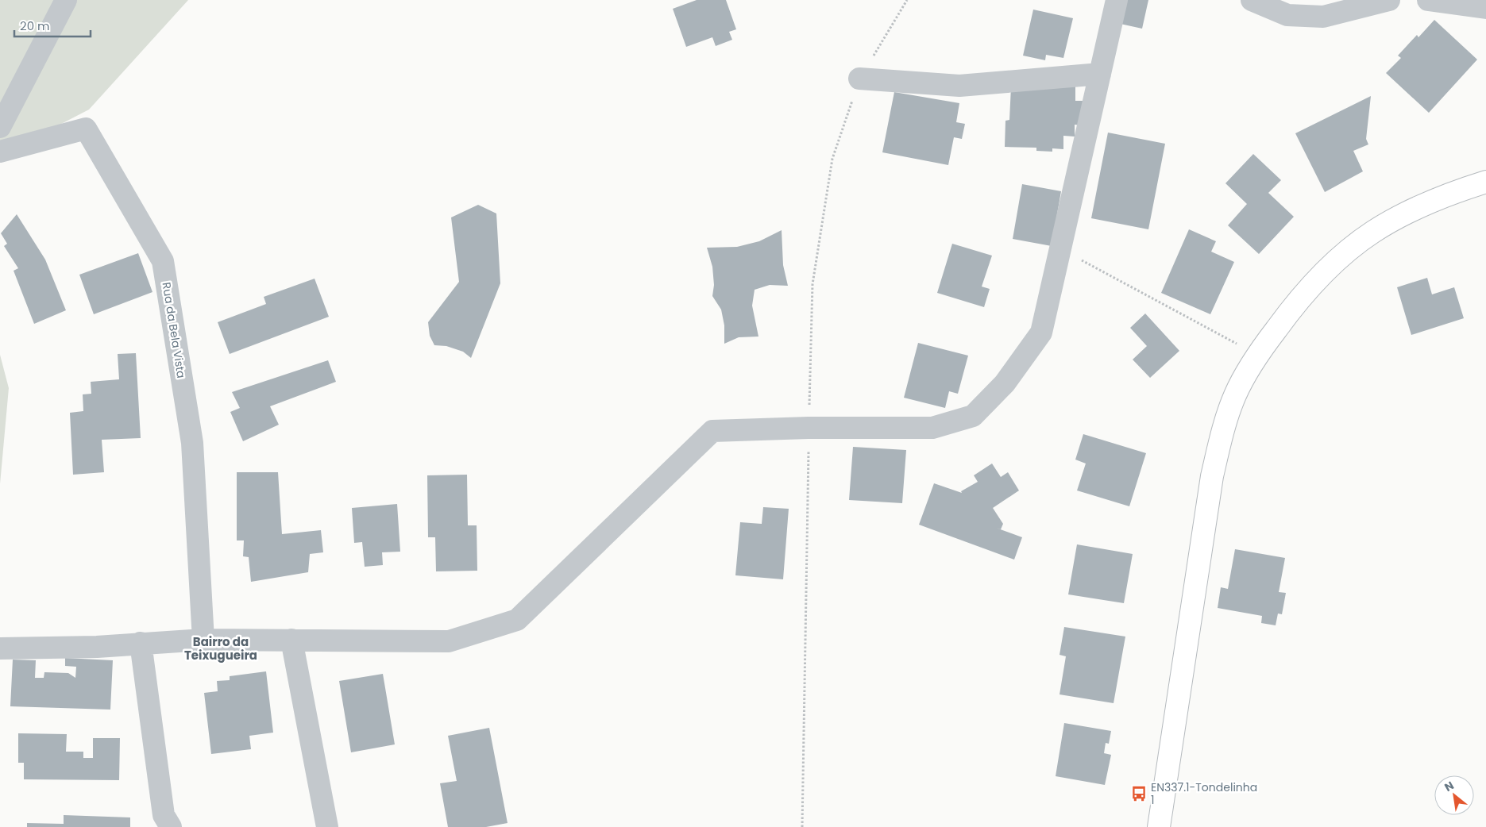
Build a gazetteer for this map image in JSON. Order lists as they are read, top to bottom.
{
  "streets": {
    "street": ["Rua da Bela Vista"]
  },
  "districts": ["Bairro da Teixugueira"],
  "places": {
    "bus stop": ["EN337.1-Tondelinha 1"]
  },
  "scale_bar": "20 m",
  "north": "top left"
}
